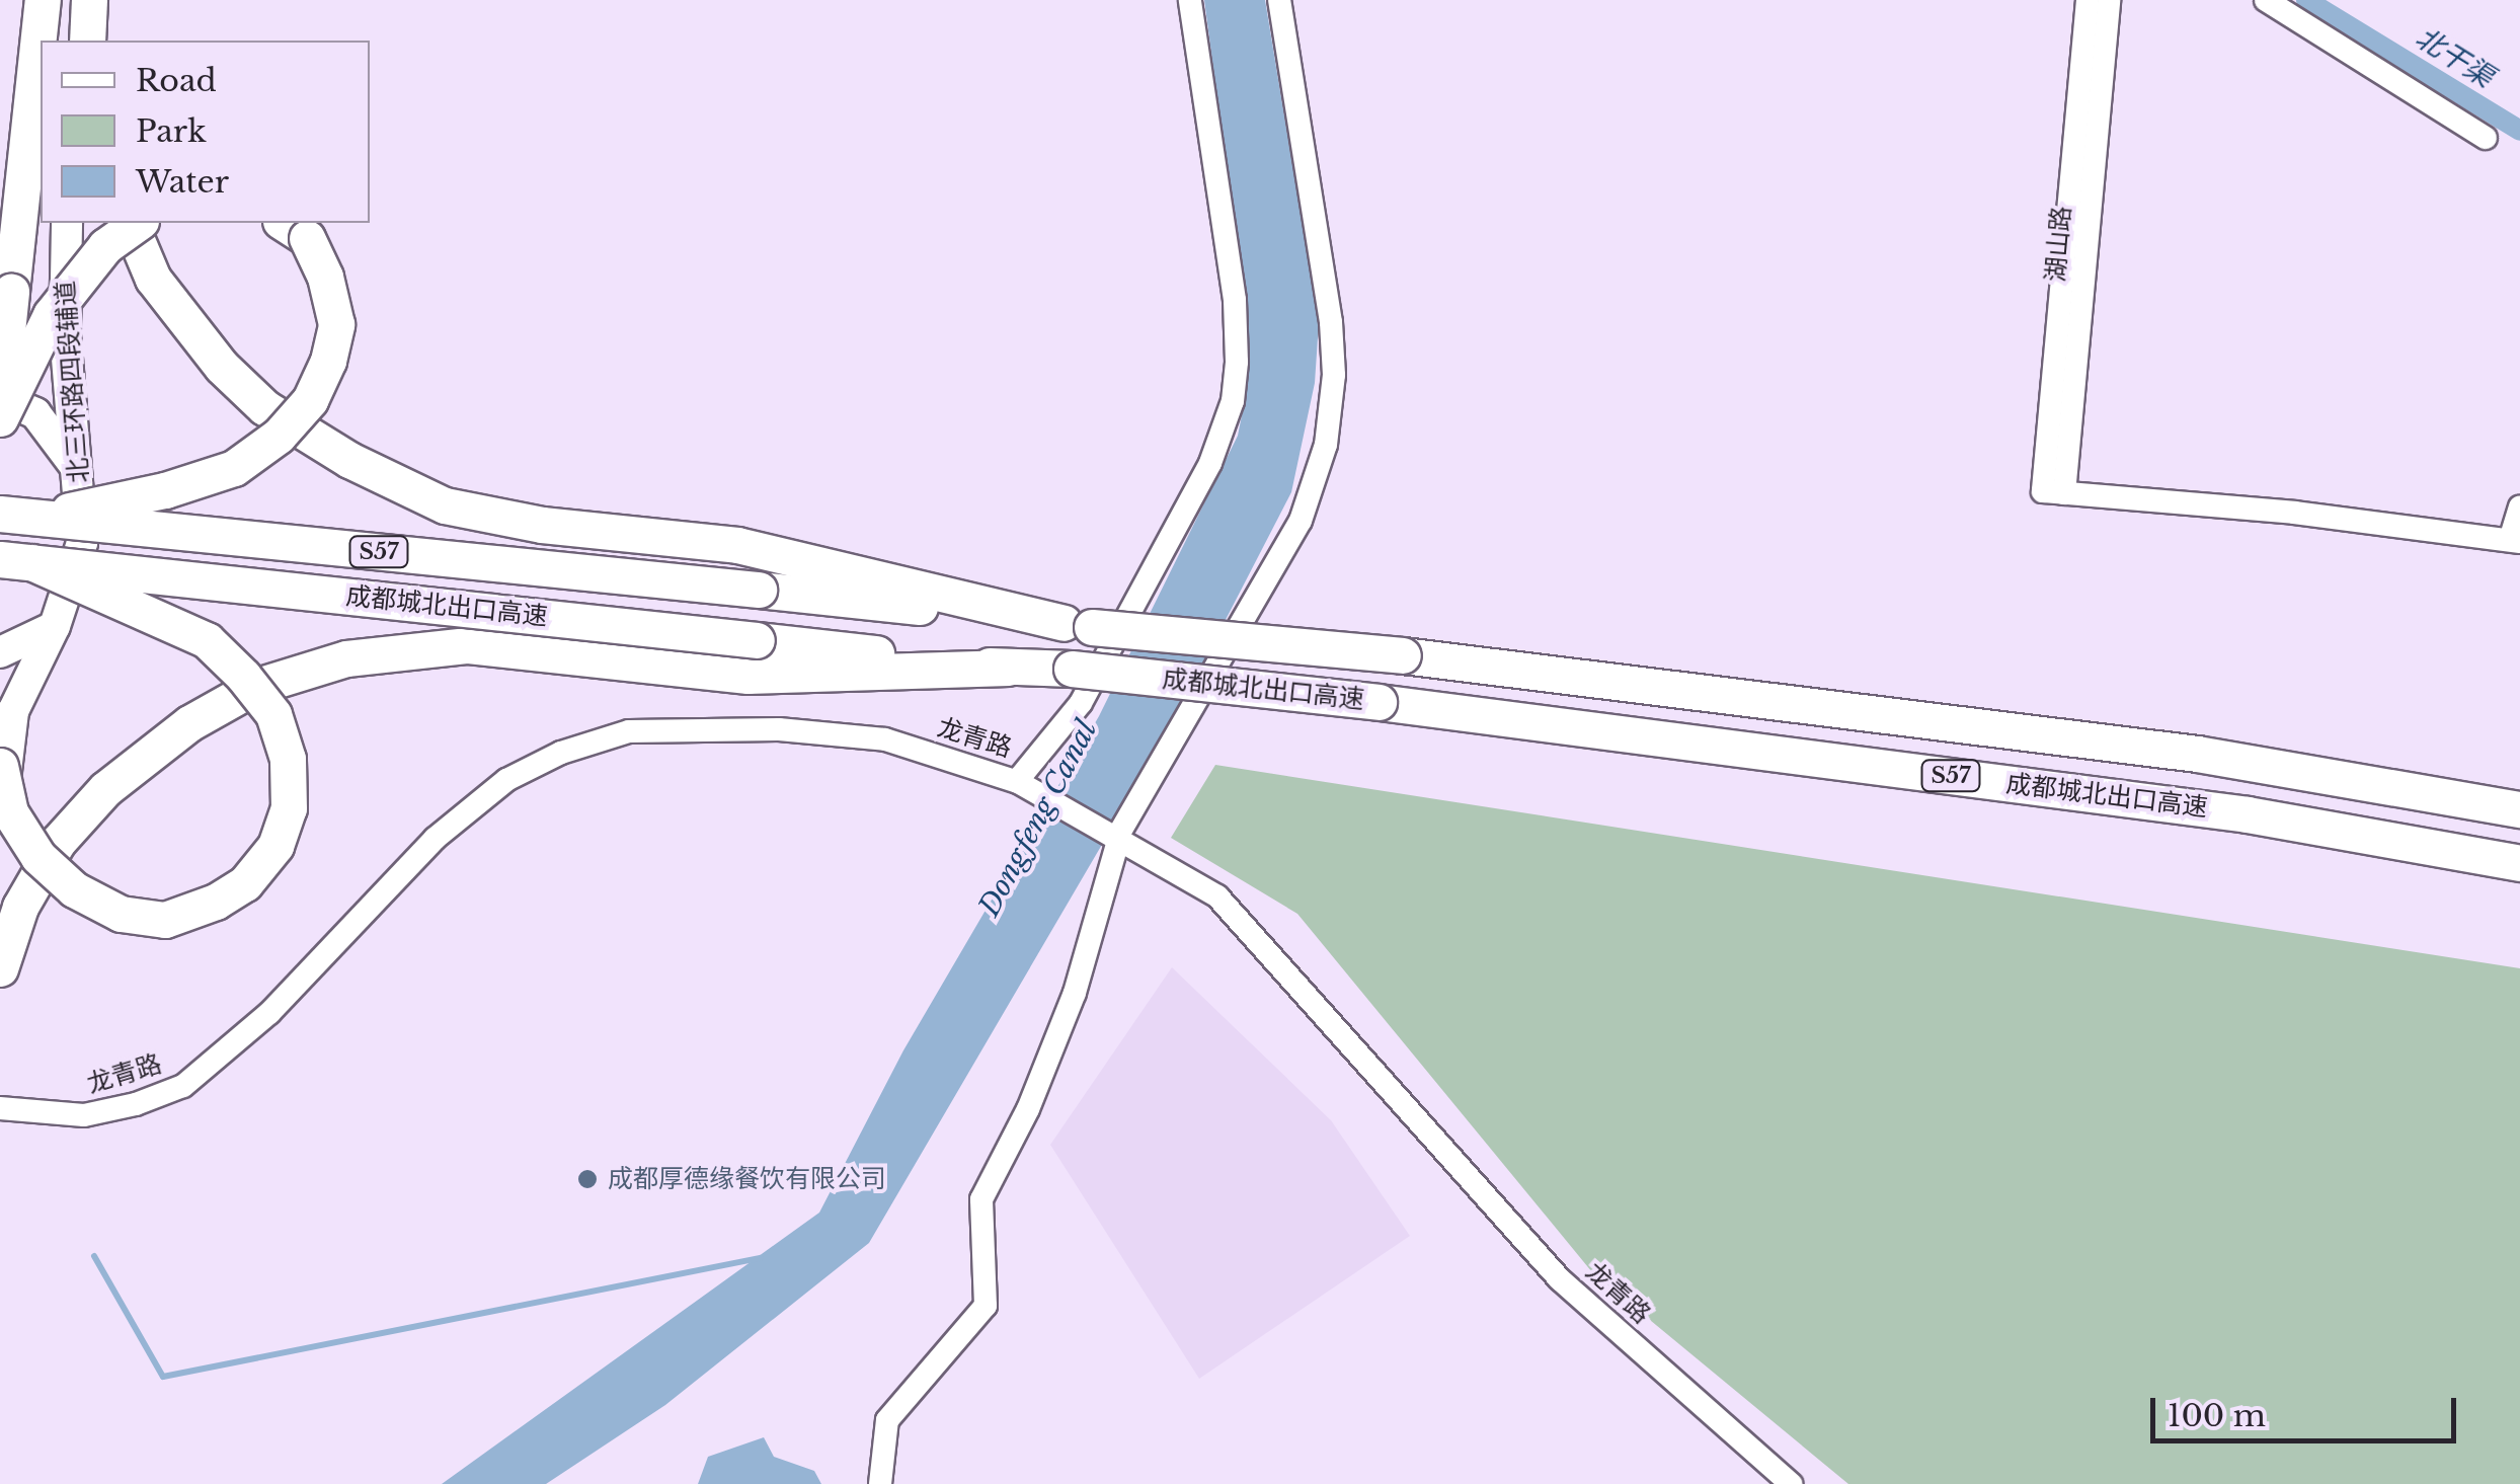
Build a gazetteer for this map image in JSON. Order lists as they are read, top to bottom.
{
  "streets": {
    "highway": ["S57", "成都城北出口高速"],
    "main road": ["北三环路四段辅道"],
    "street": ["湖山路", "龙青路"]
  },
  "water": ["北干渠", "Dongfeng Canal"],
  "places": ["成都厚德缘餐饮有限公司"],
  "legend": ["Road", "Park", "Water"],
  "scale_bar": "100 m"
}
